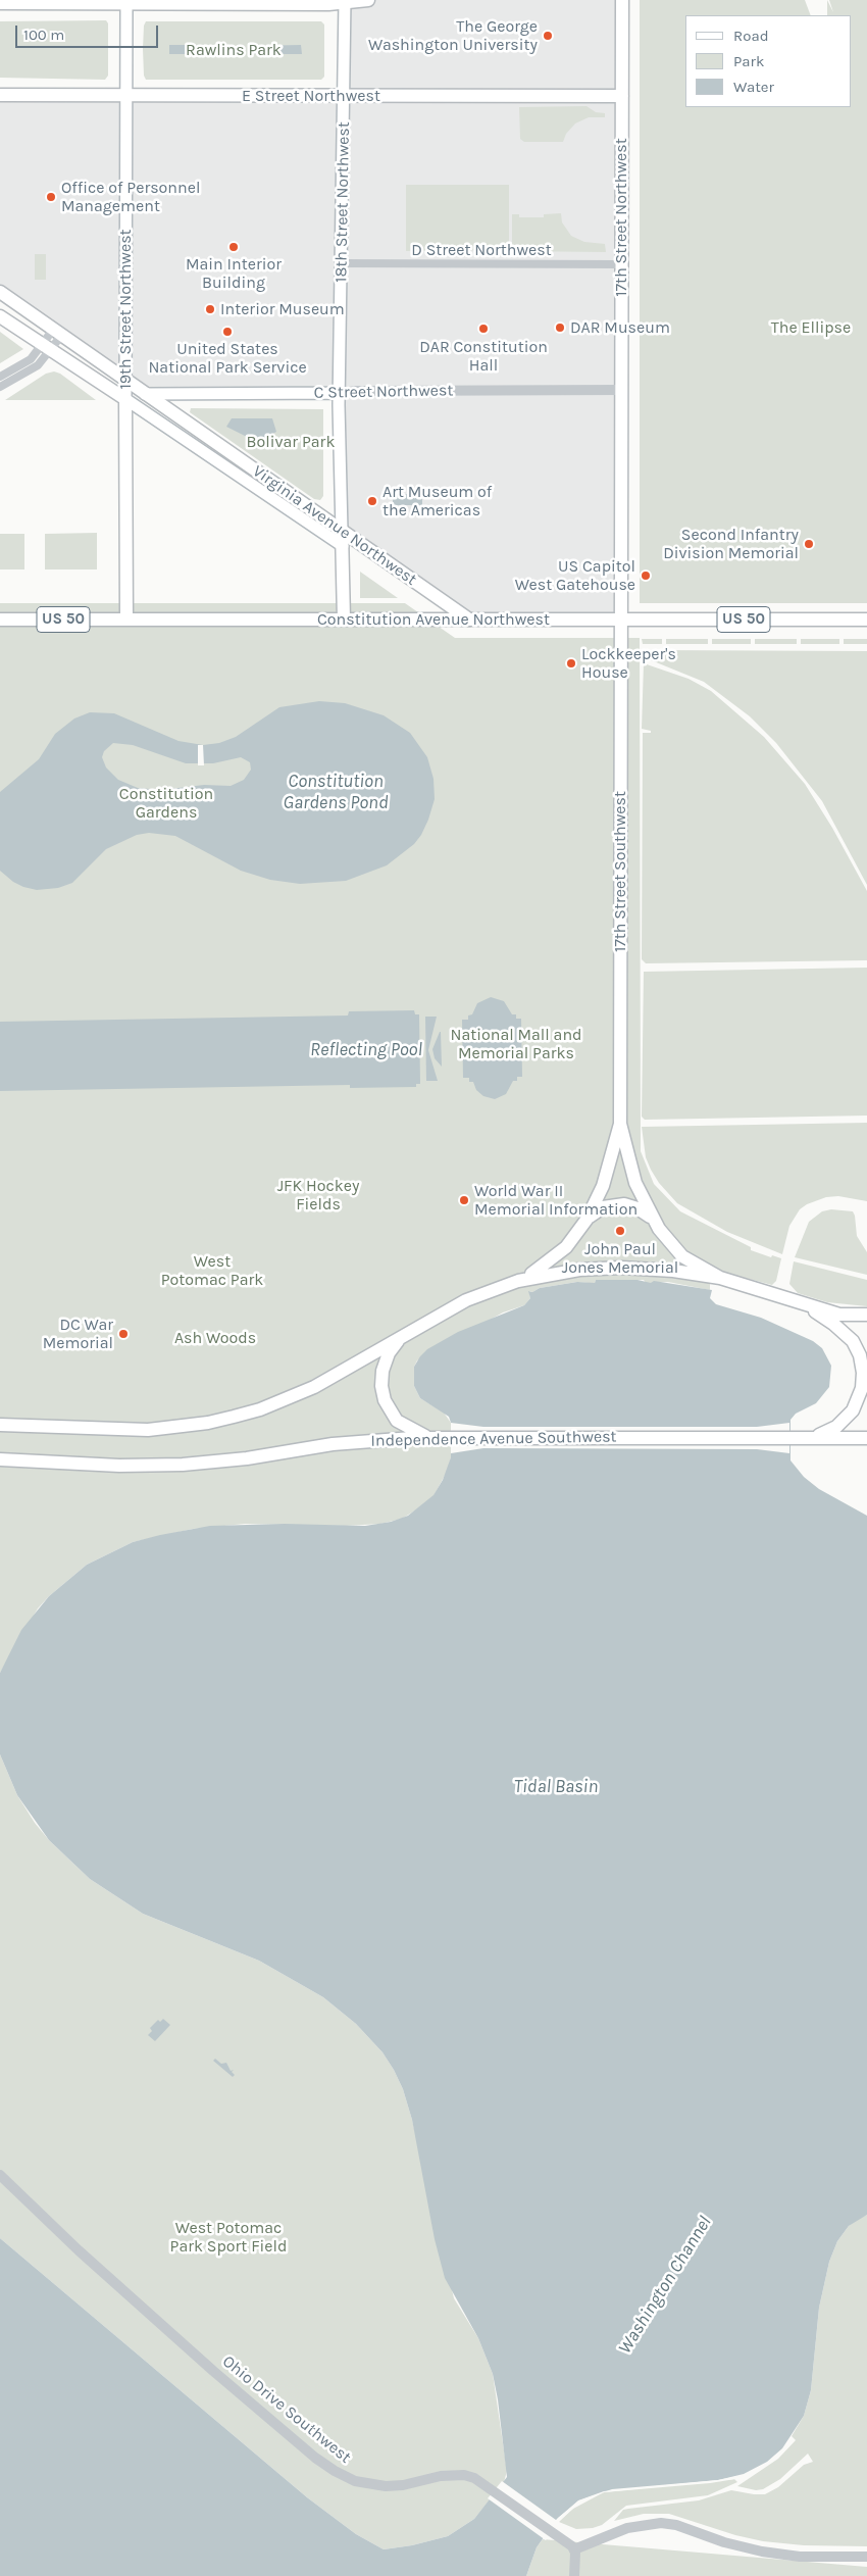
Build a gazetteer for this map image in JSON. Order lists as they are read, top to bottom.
{
  "streets": {
    "main road": [
      "E Street Northwest",
      "18th Street Northwest",
      "17th Street Northwest",
      "19th Street Northwest",
      "C Street Northwest",
      "Virginia Avenue Northwest",
      "US 50",
      "Constitution Avenue Northwest",
      "17th Street Southwest",
      "Independence Avenue Southwest"
    ],
    "street": ["D Street Northwest", "Ohio Drive Southwest"]
  },
  "crossings": [
    ["E Street Northwest", "18th Street Northwest"],
    ["E Street Northwest", "17th Street Northwest"],
    ["E Street Northwest", "19th Street Northwest"],
    ["18th Street Northwest", "D Street Northwest"],
    ["18th Street Northwest", "C Street Northwest"],
    ["18th Street Northwest", "Virginia Avenue Northwest"],
    ["18th Street Northwest", "Constitution Avenue Northwest"],
    ["17th Street Northwest", "D Street Northwest"],
    ["17th Street Northwest", "C Street Northwest"],
    ["17th Street Northwest", "Constitution Avenue Northwest"],
    ["17th Street Northwest", "17th Street Southwest"],
    ["19th Street Northwest", "Virginia Avenue Northwest"],
    ["19th Street Northwest", "Constitution Avenue Northwest"],
    ["C Street Northwest", "Virginia Avenue Northwest"],
    ["Virginia Avenue Northwest", "Constitution Avenue Northwest"],
    ["Constitution Avenue Northwest", "17th Street Southwest"]
  ],
  "water": [
    "Constitution Gardens Pond",
    "Reflecting Pool",
    "Tidal Basin",
    "Washington Channel"
  ],
  "parks": [
    "Rawlins Park",
    "The Ellipse",
    "Bolivar Park",
    "Constitution Gardens",
    "National Mall and Memorial Parks",
    "JFK Hockey Fields",
    "West Potomac Park",
    "Ash Woods",
    "West Potomac Park Sport Field"
  ],
  "places": [
    "The George Washington University",
    "Office of Personnel Management",
    "Main Interior Building",
    "Interior Museum",
    "DAR Museum",
    "DAR Constitution Hall",
    "United States National Park Service",
    "Art Museum of the Americas",
    "Second Infantry Division Memorial",
    "US Capitol West Gatehouse",
    "Lockkeeper's House",
    "World War II Memorial Information",
    "John Paul Jones Memorial",
    "DC War Memorial"
  ],
  "legend": ["Road", "Park", "Water"],
  "scale_bar": "100 m"
}
